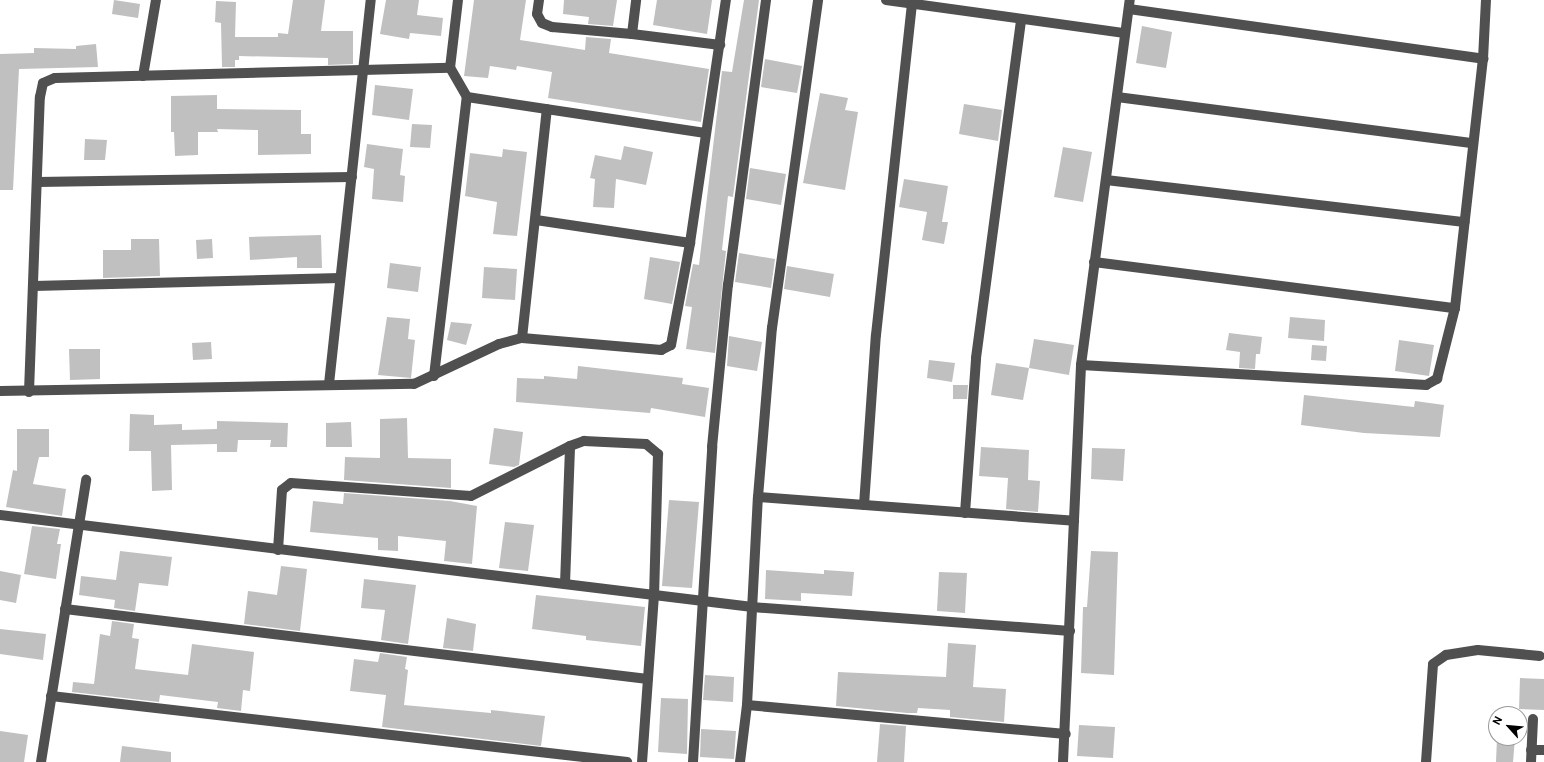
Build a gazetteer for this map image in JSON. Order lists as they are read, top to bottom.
{
  "north": "top left"
}
